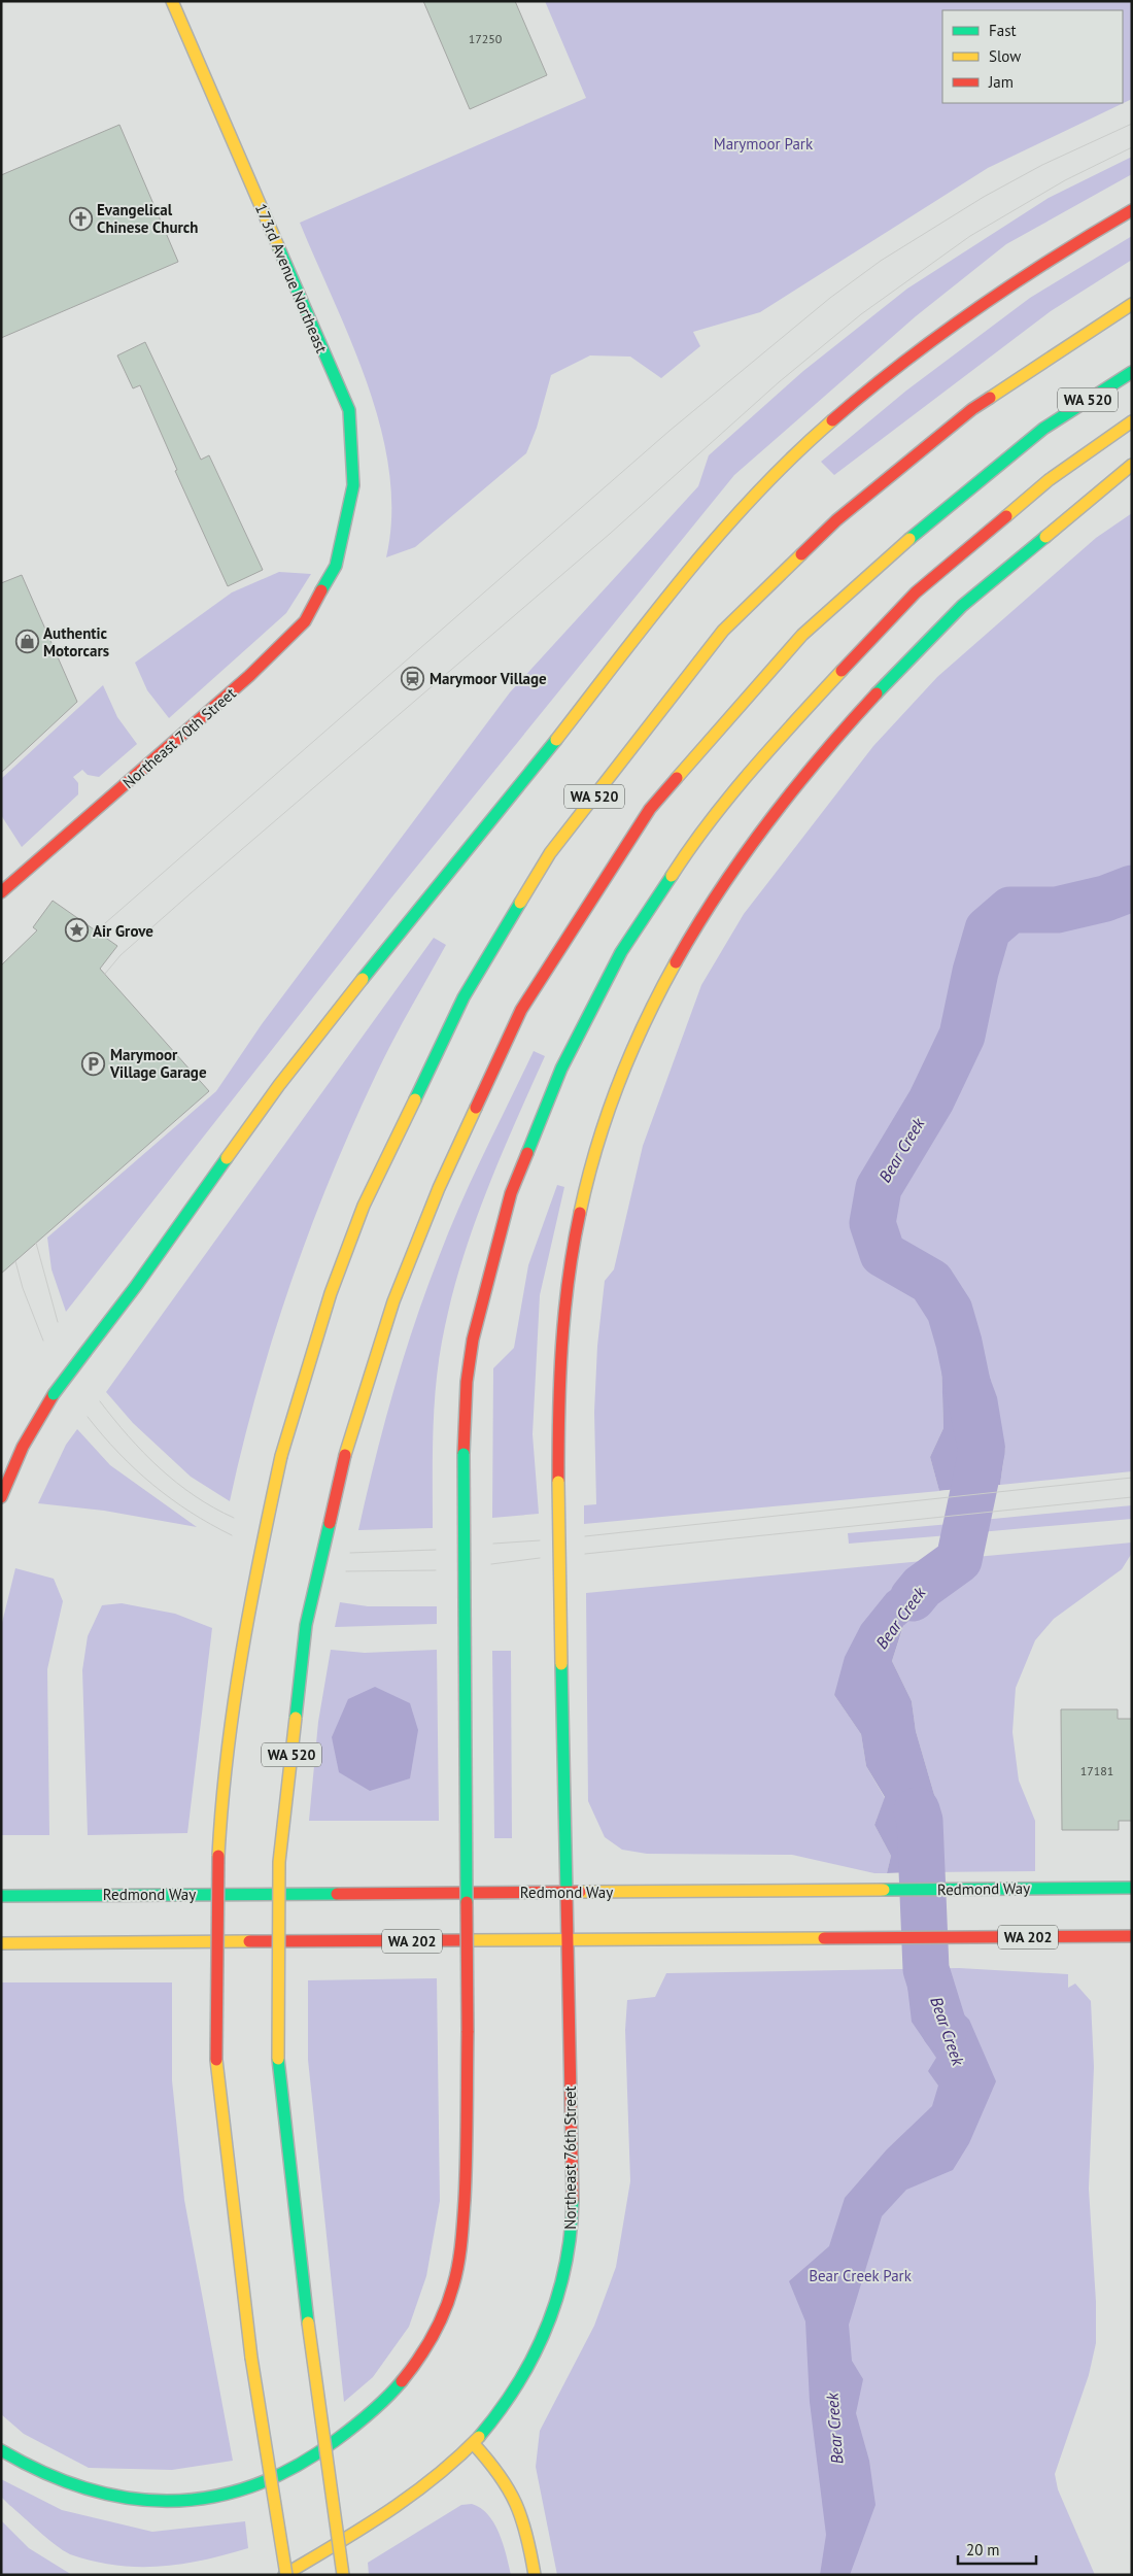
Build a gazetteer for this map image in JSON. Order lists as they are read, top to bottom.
{
  "streets": {
    "main road": [
      "173rd Avenue Northeast",
      "WA 520",
      "Northeast 70th Street",
      "Redmond Way",
      "WA 202",
      "Northeast 76th Street"
    ]
  },
  "crossings": [
    ["173rd Avenue Northeast", "Northeast 70th Street"],
    ["WA 520", "Northeast 76th Street"],
    ["Redmond Way", "Northeast 76th Street"],
    ["WA 202", "Northeast 76th Street"]
  ],
  "water": ["Bear Creek"],
  "parks": ["Marymoor Park", "Bear Creek Park"],
  "places": {
    "church": ["Evangelical Chinese Church"],
    "shop": ["Authentic Motorcars"],
    "station": ["Marymoor Village"],
    "place": ["Air Grove"],
    "parking": ["Marymoor Village Garage"]
  },
  "house_numbers": ["17250", "17181"],
  "legend": ["Fast", "Slow", "Jam"],
  "scale_bar": "20 m"
}
